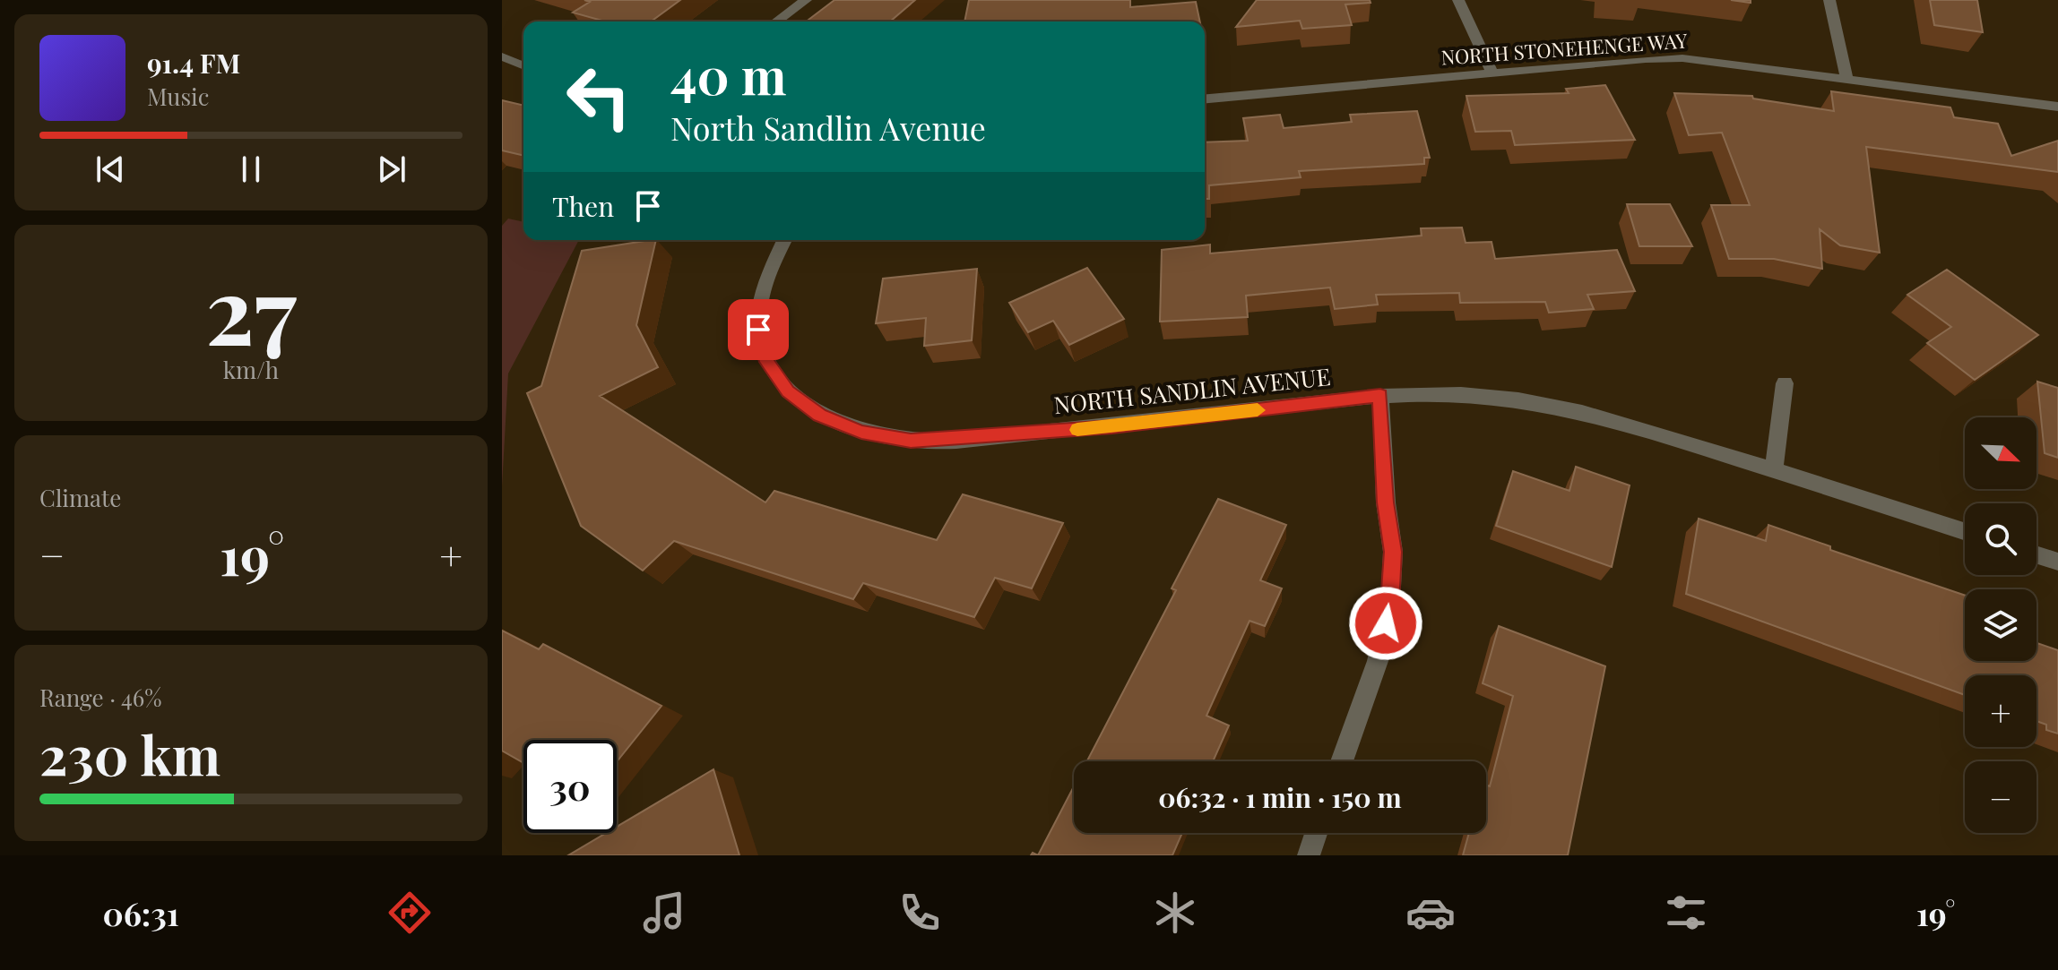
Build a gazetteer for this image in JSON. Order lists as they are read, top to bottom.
{
  "streets": {
    "street": ["NORTH STONEHENGE WAY", "NORTH SANDLIN AVENUE"]
  },
  "north": "bottom right",
  "page": {
    "turn": ["40 m", "North Sandlin Avenue"],
    "song": ["91.4 FM", "Music"],
    "then": "Then",
    "tile": [
      ["27", "km/h"],
      "Climate",
      ["Range · 46%", "230 km"]
    ],
    "map_buttons": ["+", "−"],
    "heat": ["−", "19°", "+"],
    "limit": "30",
    "trip": "06:32 · 1 min · 150 m",
    "tabs": ["06:31", "19°"]
  }
}
